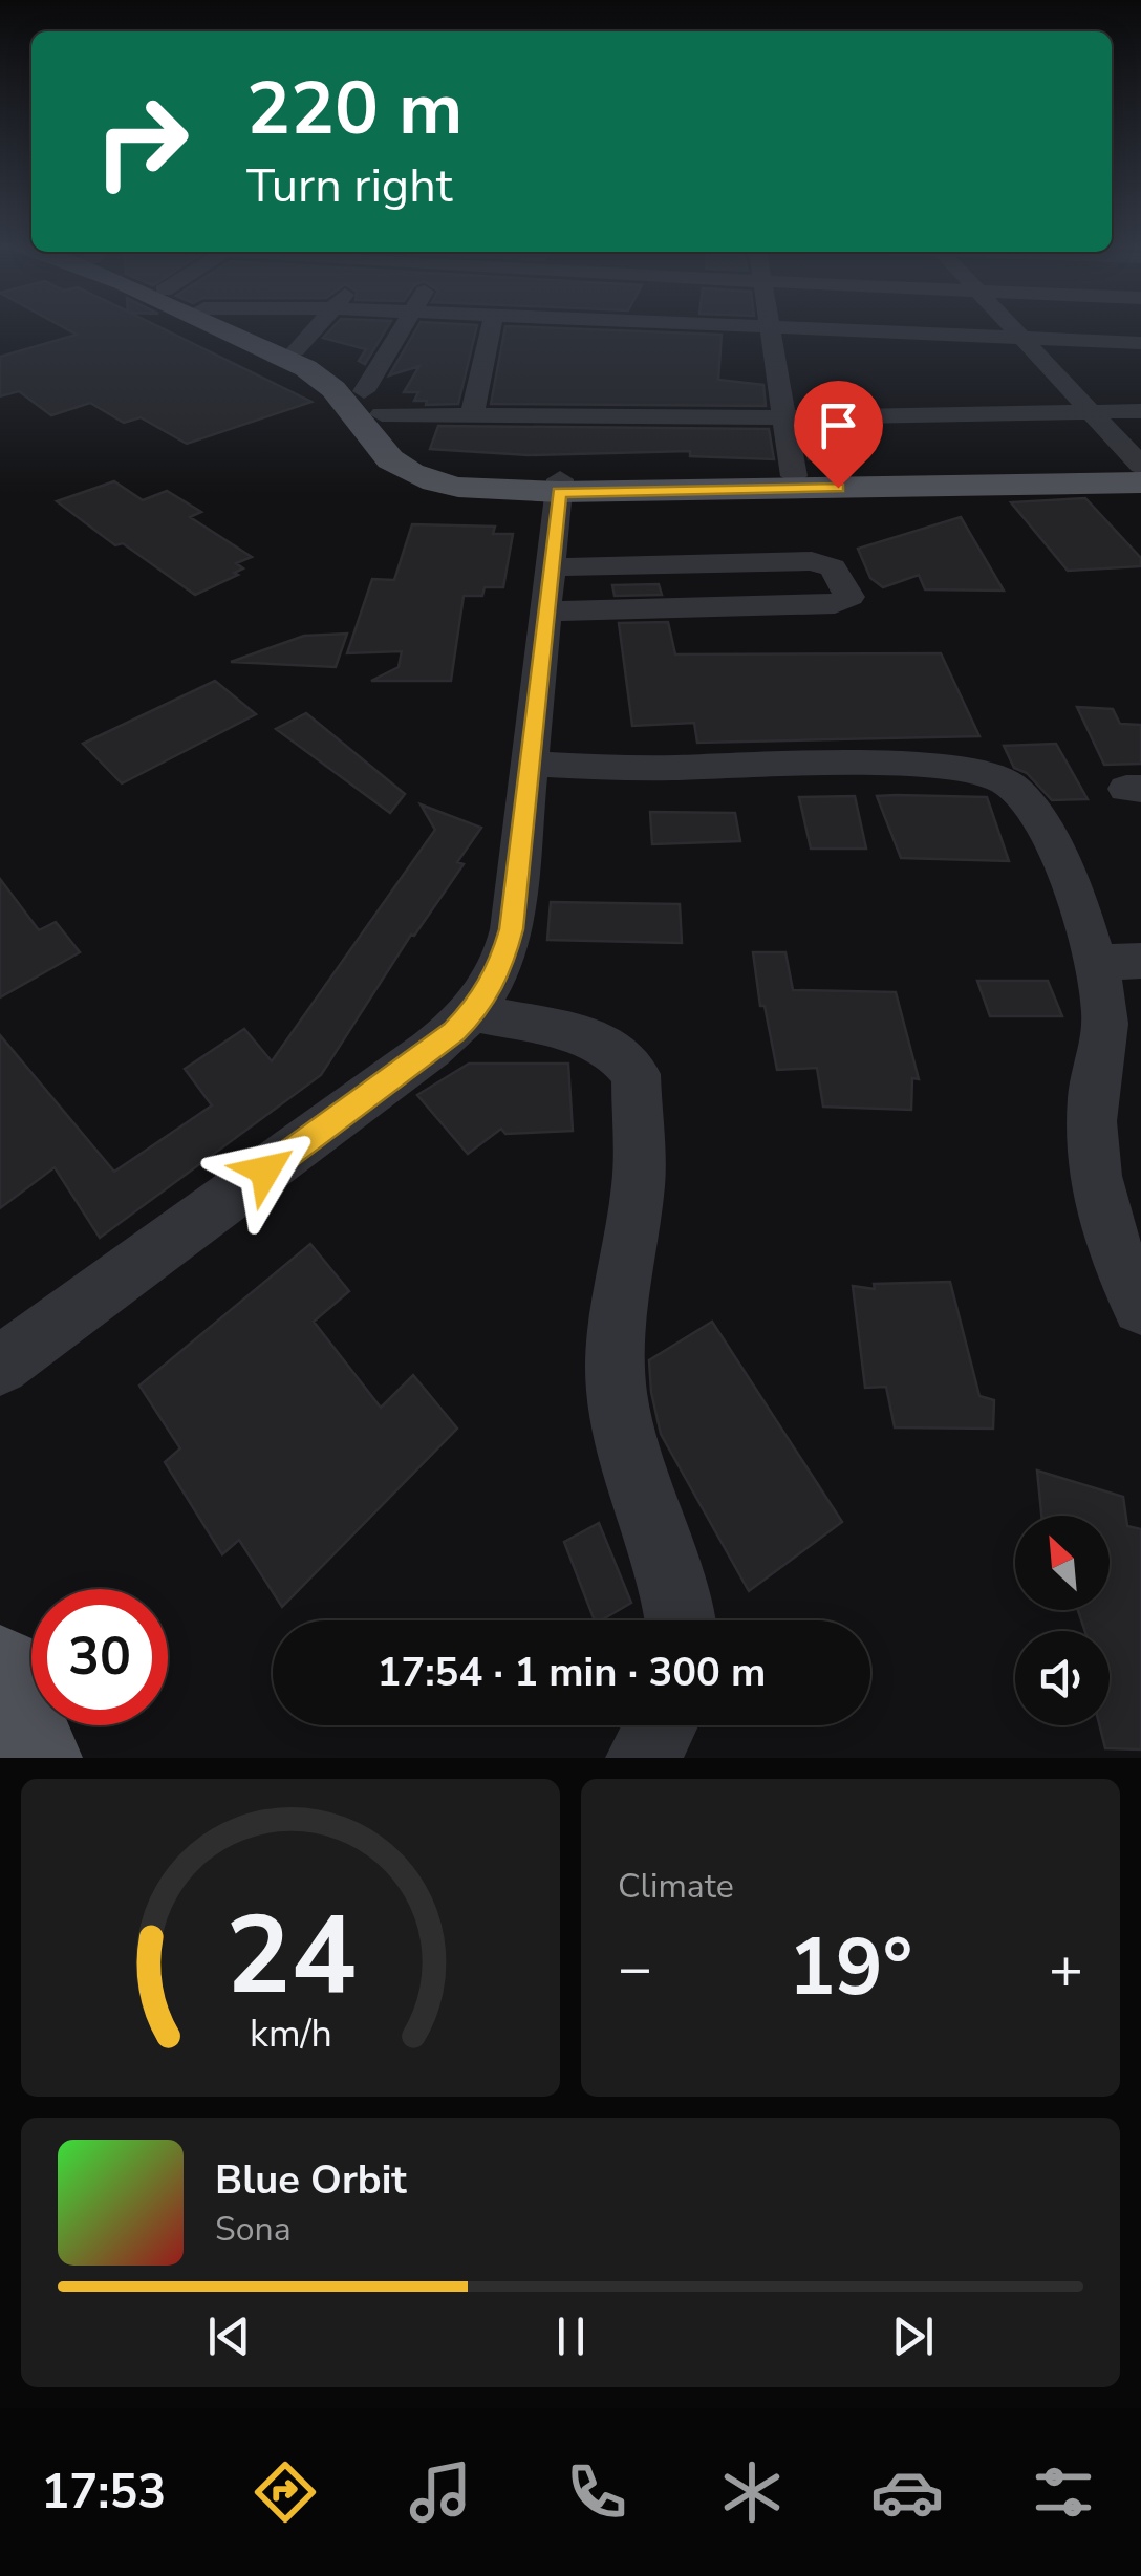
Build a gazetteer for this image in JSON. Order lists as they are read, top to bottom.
{
  "north": "top left",
  "page": {
    "turn": ["220 m", "Turn right"],
    "limit": "30",
    "trip": "17:54 · 1 min · 300 m",
    "tile": "Climate",
    "heat": ["−", "19°", "+"],
    "song": ["Blue Orbit", "Sona"],
    "tabs": "17:53",
    "gauge": ["24", "km/h"]
  }
}
